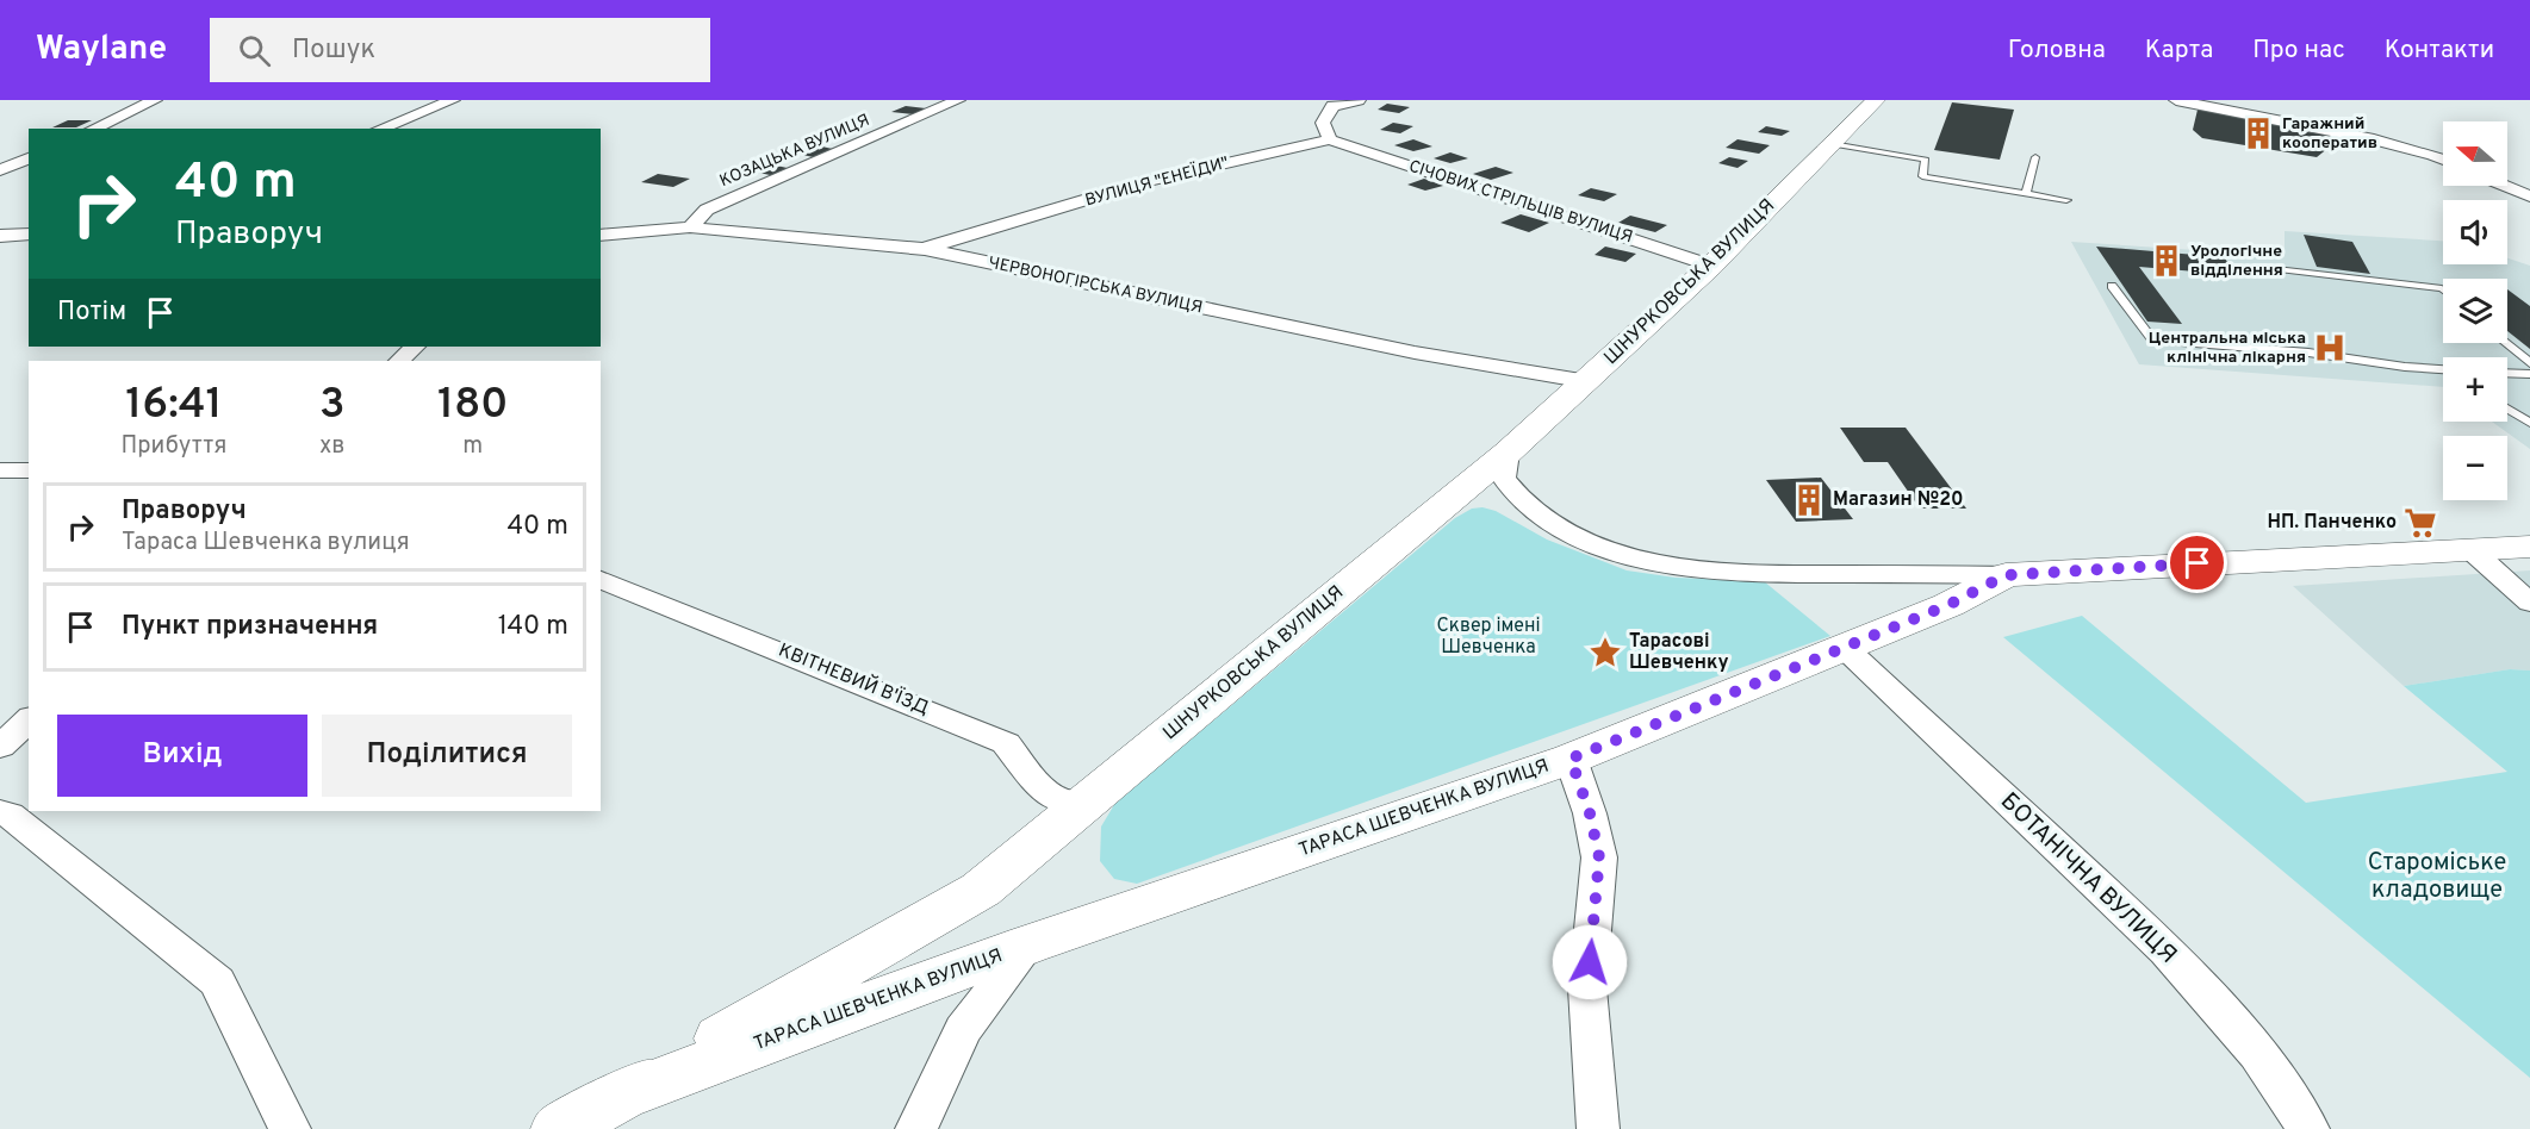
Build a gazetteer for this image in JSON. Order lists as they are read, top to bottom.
{
  "streets": {
    "street": [
      "КОЗАЦЬКА ВУЛИЦЯ",
      "ВУЛИЦЯ \"ЕНЕЇДИ\"",
      "СІЧОВИХ СТРІЛЬЦІВ ВУЛИЦЯ",
      "ШНУРКОВСЬКА ВУЛИЦЯ",
      "ЧЕРВОНОГІРСЬКА ВУЛИЦЯ",
      "КВІТНЕВИЙ В'ЇЗД",
      "ТАРАСА ШЕВЧЕНКА ВУЛИЦЯ",
      "БОТАНІЧНА ВУЛИЦЯ"
    ]
  },
  "crossings": [
    ["КОЗАЦЬКА ВУЛИЦЯ", "ЧЕРВОНОГІРСЬКА ВУЛИЦЯ"],
    ["ВУЛИЦЯ \"ЕНЕЇДИ\"", "СІЧОВИХ СТРІЛЬЦІВ ВУЛИЦЯ"],
    ["ВУЛИЦЯ \"ЕНЕЇДИ\"", "ЧЕРВОНОГІРСЬКА ВУЛИЦЯ"],
    ["СІЧОВИХ СТРІЛЬЦІВ ВУЛИЦЯ", "ШНУРКОВСЬКА ВУЛИЦЯ"],
    ["ШНУРКОВСЬКА ВУЛИЦЯ", "ЧЕРВОНОГІРСЬКА ВУЛИЦЯ"],
    ["ШНУРКОВСЬКА ВУЛИЦЯ", "КВІТНЕВИЙ В'ЇЗД"],
    ["ШНУРКОВСЬКА ВУЛИЦЯ", "ТАРАСА ШЕВЧЕНКА ВУЛИЦЯ"],
    ["ТАРАСА ШЕВЧЕНКА ВУЛИЦЯ", "БОТАНІЧНА ВУЛИЦЯ"]
  ],
  "parks": ["Сквер імені Шевченка", "Староміське кладовище"],
  "places": {
    "building": ["Гаражний кооператив", "Урологічне відділення", "Магазин №20"],
    "hospital": ["Центральна міська клінічна лікарня"],
    "supermarket": ["НП. Панченко"],
    "place": ["Тарасові Шевченку"]
  },
  "north": "left",
  "page": {
    "header": "Waylane",
    "search": "Пошук",
    "nav": [
      "Головна",
      "Карта",
      "Про нас",
      "Контакти"
    ],
    "map_buttons": ["+", "−"],
    "turn": ["40 m", "Праворуч"],
    "then": "Потім",
    "eta": [
      "16:41",
      "Прибуття",
      "3",
      "хв",
      "180",
      "m"
    ],
    "list": [
      {
        "name": "Праворуч",
        "note": "Тараса Шевченка вулиця",
        "value": "40 m"
      },
      {
        "name": "Пункт призначення",
        "value": "140 m"
      }
    ],
    "buttons": ["Вихід", "Поділитися"]
  }
}
